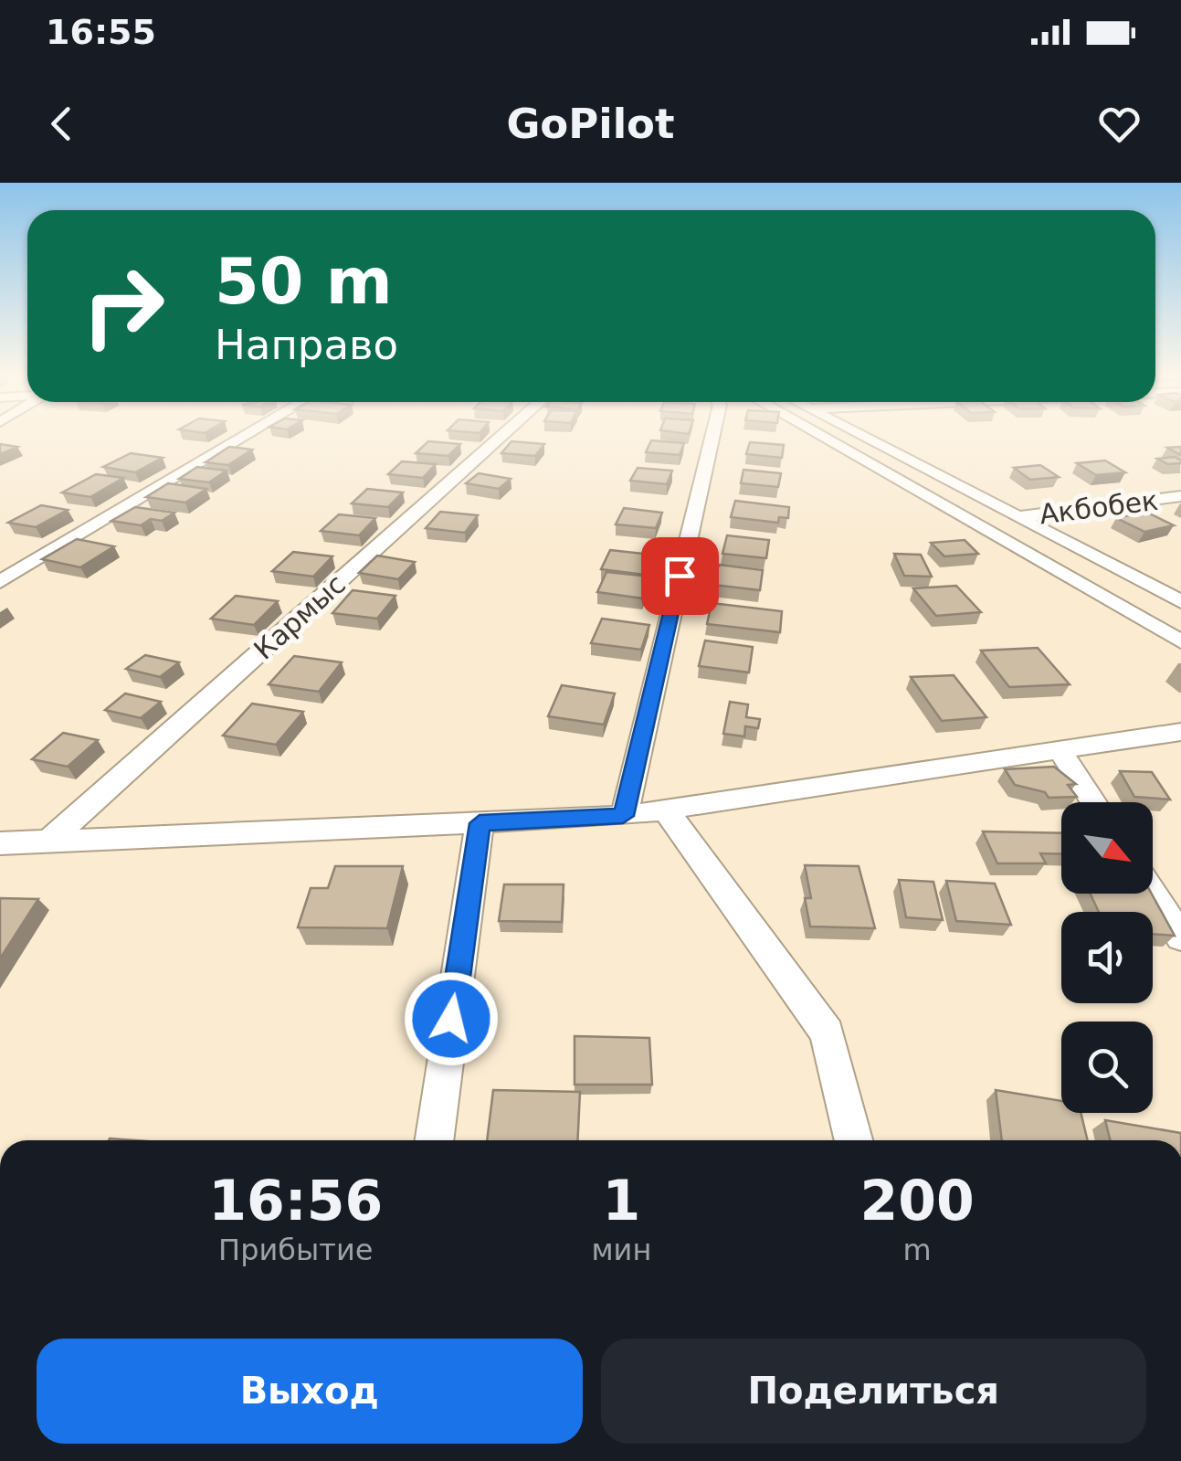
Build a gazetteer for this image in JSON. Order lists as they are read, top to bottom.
{
  "streets": {
    "street": ["Акбобек", "Кармыс"]
  },
  "north": "bottom right",
  "page": {
    "status": "16:55",
    "header": "GoPilot",
    "turn": ["50 m", "Направо"],
    "eta": [
      "16:56",
      "Прибытие",
      "1",
      "мин",
      "200",
      "m"
    ],
    "buttons": ["Выход", "Поделиться"]
  }
}
